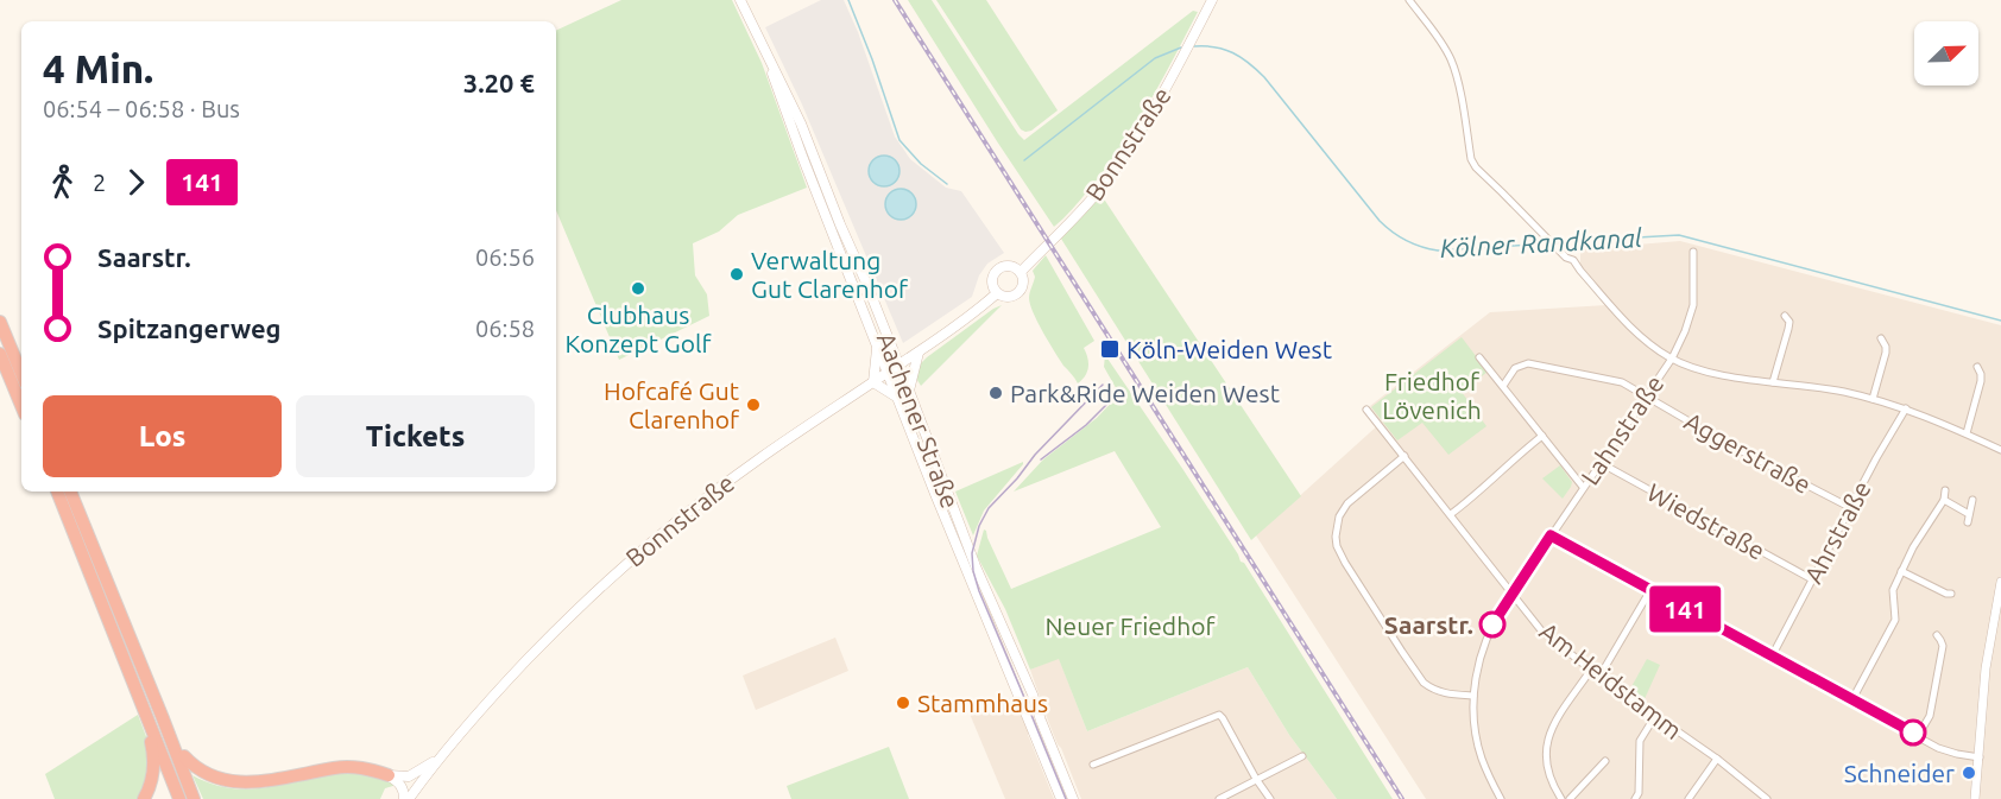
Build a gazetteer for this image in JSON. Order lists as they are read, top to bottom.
{
  "streets": {
    "main road": ["Bonnstraße", "Aachener Straße"],
    "street": [
      "Lahnstraße",
      "Aggerstraße",
      "Wiedstraße",
      "Ahrstraße",
      "Am Heidstamm"
    ]
  },
  "crossings": [
    ["Bonnstraße", "Aachener Straße"],
    ["Lahnstraße", "Aggerstraße"],
    ["Lahnstraße", "Wiedstraße"],
    ["Lahnstraße", "Am Heidstamm"],
    ["Aggerstraße", "Ahrstraße"],
    ["Wiedstraße", "Ahrstraße"]
  ],
  "water": ["Kölner Randkanal"],
  "parks": ["Friedhof Lövenich", "Neuer Friedhof"],
  "places": {
    "other": [
      "Verwaltung Gut Clarenhof",
      "Clubhaus Konzept Golf",
      "Park&Ride Weiden West",
      "Hofcafé Gut Clarenhof",
      "Saarstr.",
      "Stammhaus",
      "Schneider"
    ],
    "transit": ["Köln-Weiden West"]
  },
  "lines": ["bus line 141"],
  "north": "top right",
  "page": {
    "on_map": "141",
    "heading": ["4 Min.", "06:54 – 06:58 · Bus", "3.20 €"],
    "legs": ["2", "141"],
    "list": [
      {
        "name": "Saarstr.",
        "value": "06:56"
      },
      {
        "name": "Spitzangerweg",
        "value": "06:58"
      }
    ],
    "buttons": ["Los", "Tickets"]
  }
}
